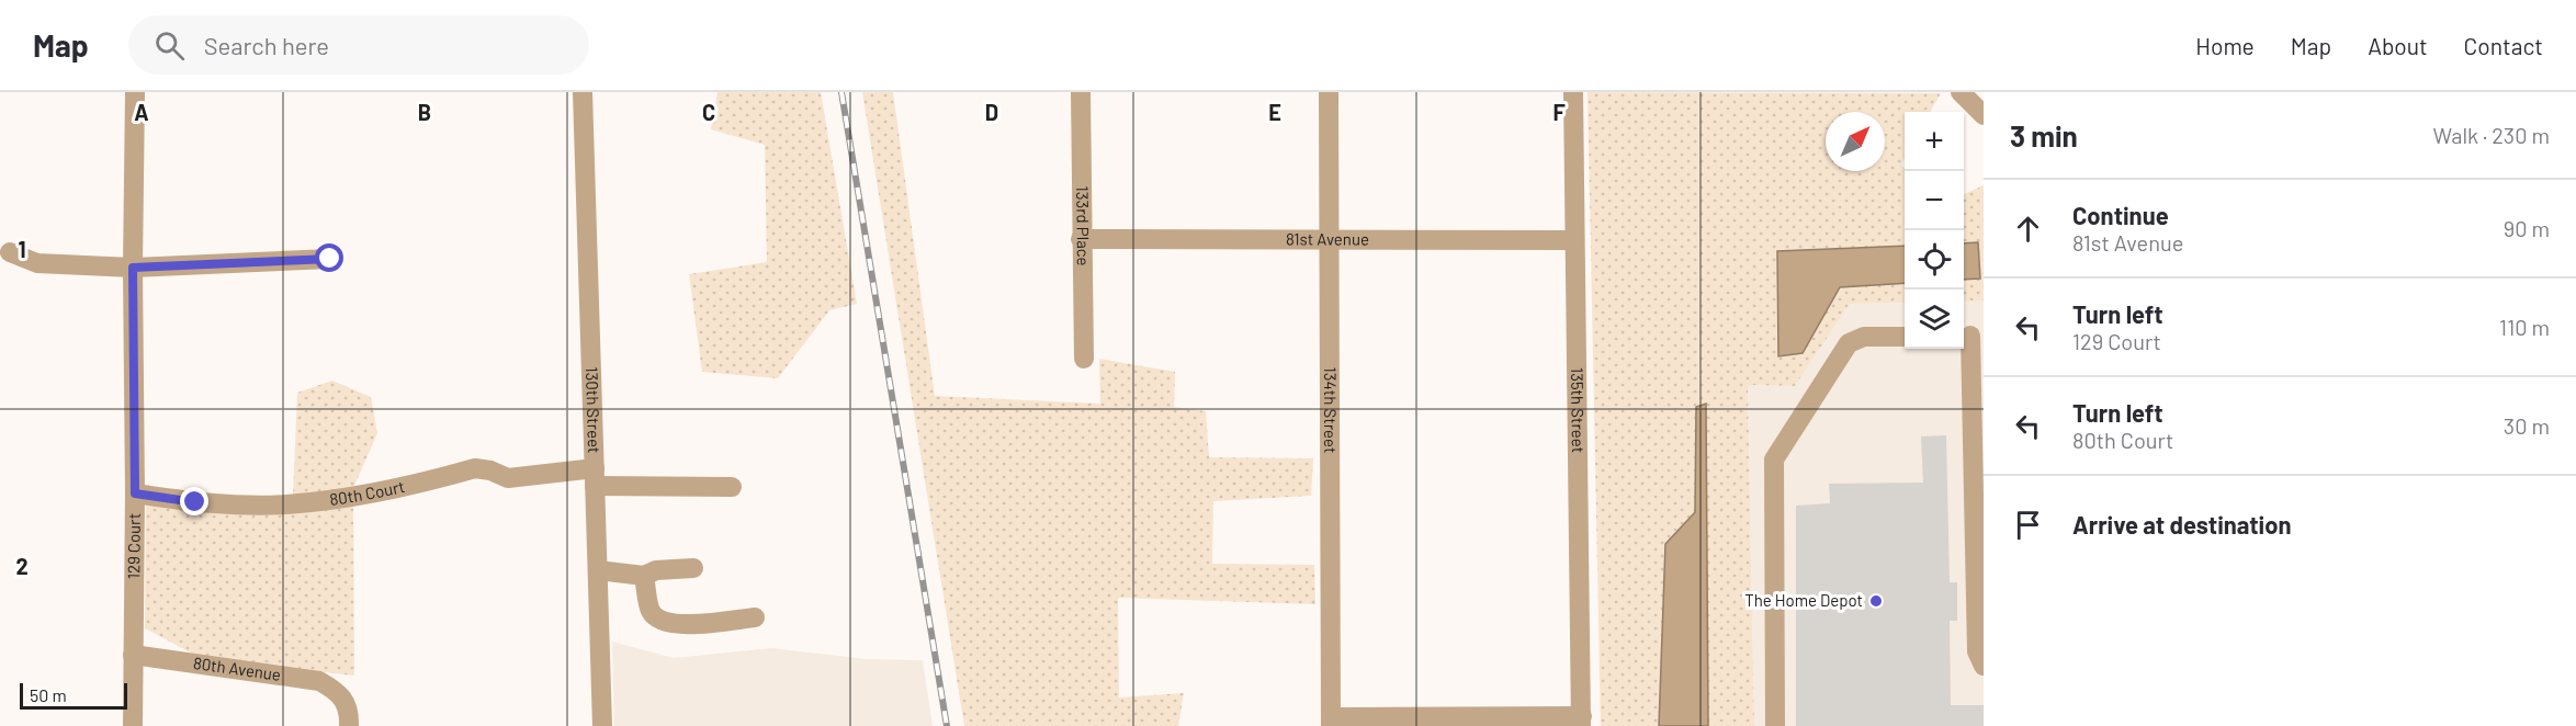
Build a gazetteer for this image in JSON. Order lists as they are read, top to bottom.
{
  "streets": {
    "street": [
      "133rd Place",
      "81st Avenue",
      "130th Street",
      "134th Street",
      "135th Street",
      "80th Court",
      "129 Court",
      "80th Avenue"
    ]
  },
  "crossings": [
    ["133rd Place", "81st Avenue"],
    ["81st Avenue", "134th Street"],
    ["81st Avenue", "135th Street"],
    ["130th Street", "80th Court"],
    ["80th Court", "129 Court"],
    ["129 Court", "80th Avenue"]
  ],
  "places": ["The Home Depot"],
  "scale_bar": "50 m",
  "north": "top right",
  "page": {
    "header": "Map",
    "search": "Search here",
    "nav": [
      "Home",
      "Map",
      "About",
      "Contact"
    ],
    "heading": ["3 min", "Walk · 230 m"],
    "map_buttons": ["+", "−"],
    "list": [
      ["Continue", "81st Avenue", "90 m"],
      ["Turn left", "129 Court", "110 m"],
      ["Turn left", "80th Court", "30 m"],
      "Arrive at destination"
    ],
    "scale": "50 m"
  },
  "grid": {
    "columns": [
      "A",
      "B",
      "C",
      "D",
      "E",
      "F"
    ],
    "rows": ["1", "2"]
  }
}
